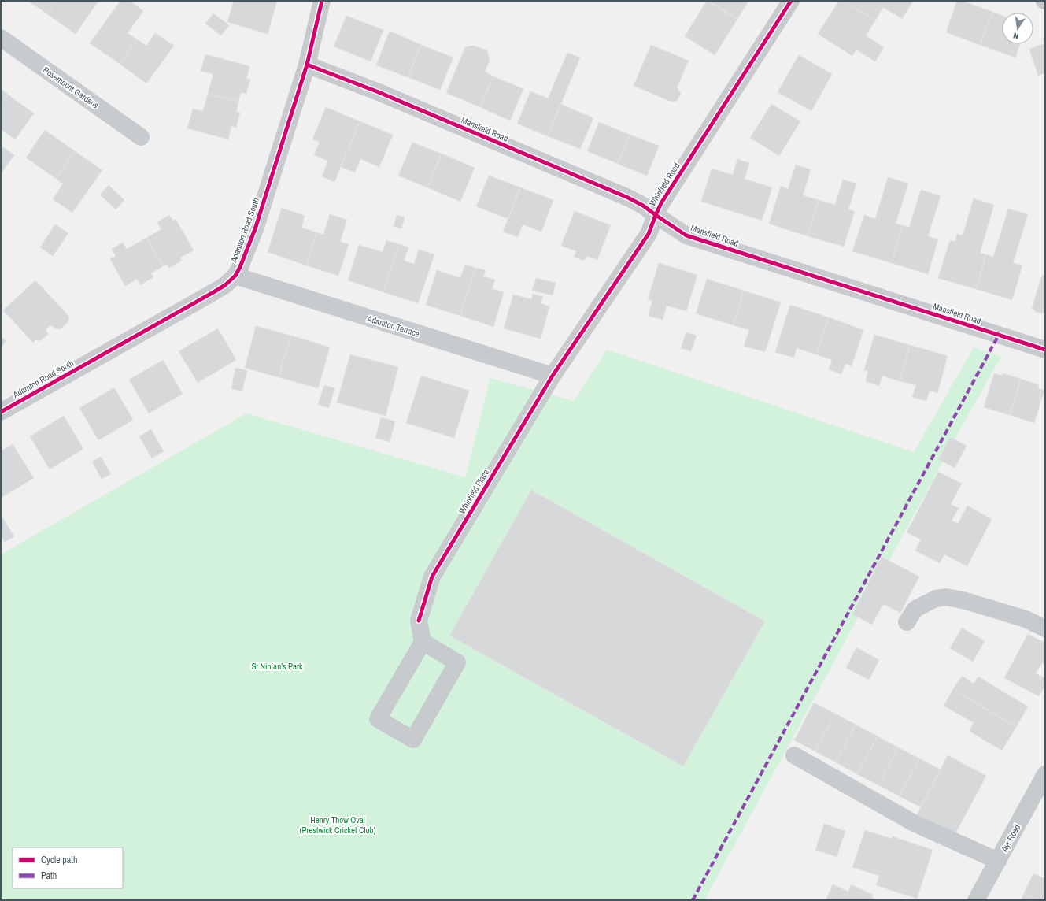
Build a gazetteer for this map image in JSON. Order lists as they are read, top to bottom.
{
  "streets": {
    "main road": ["Ayr Road"],
    "street": [
      "Rosemount Gardens",
      "Mansfield Road",
      "Whinfield Road",
      "Adamton Road South",
      "Adamton Terrace",
      "Whinfield Place"
    ]
  },
  "crossings": [
    ["Mansfield Road", "Whinfield Road"],
    ["Mansfield Road", "Adamton Road South"],
    ["Whinfield Road", "Adamton Terrace"],
    ["Whinfield Road", "Whinfield Place"],
    ["Adamton Road South", "Adamton Terrace"],
    ["Adamton Terrace", "Whinfield Place"]
  ],
  "parks": ["St Ninian's Park", "Henry Thow Oval (Prestwick Cricket Club)"],
  "legend": ["Cycle path", "Path"],
  "north": "bottom"
}
